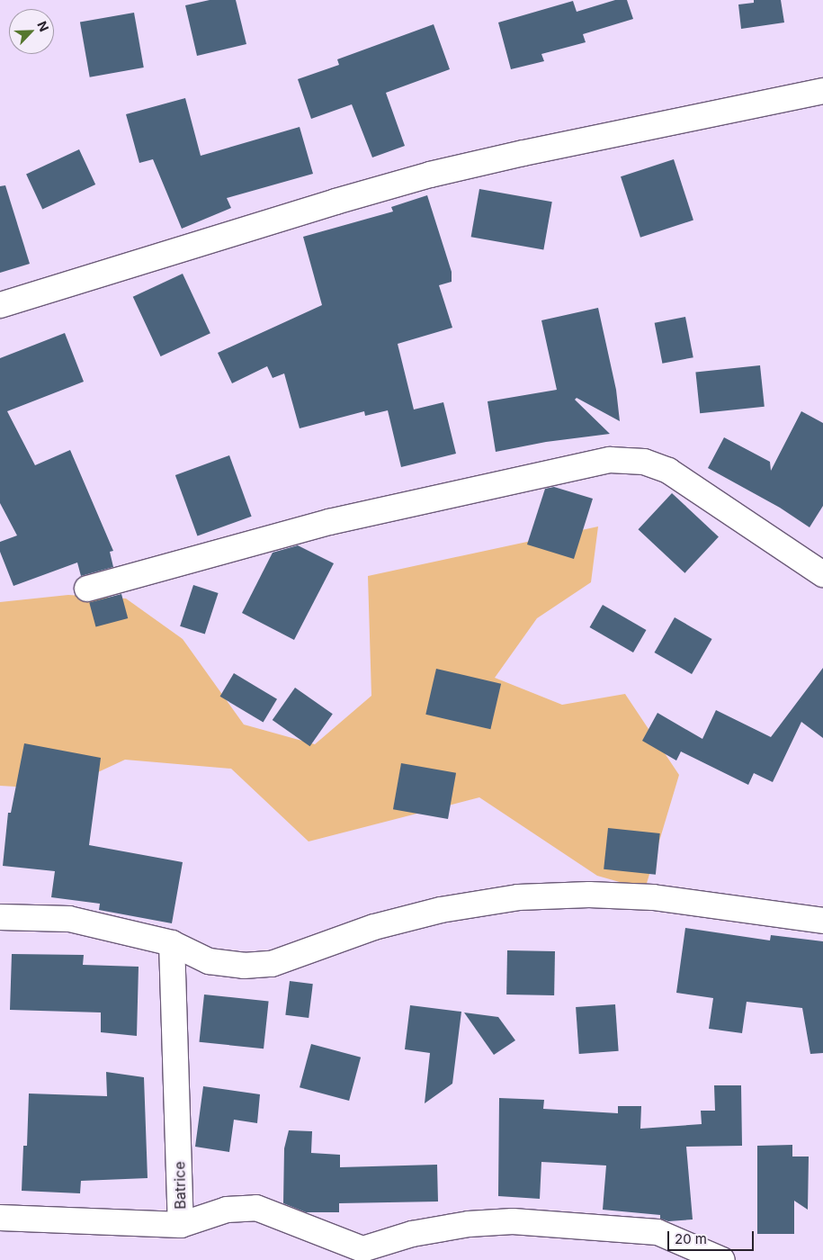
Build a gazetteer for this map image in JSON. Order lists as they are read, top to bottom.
{
  "streets": {
    "street": ["Batrice"]
  },
  "scale_bar": "20 m",
  "north": "top right"
}
